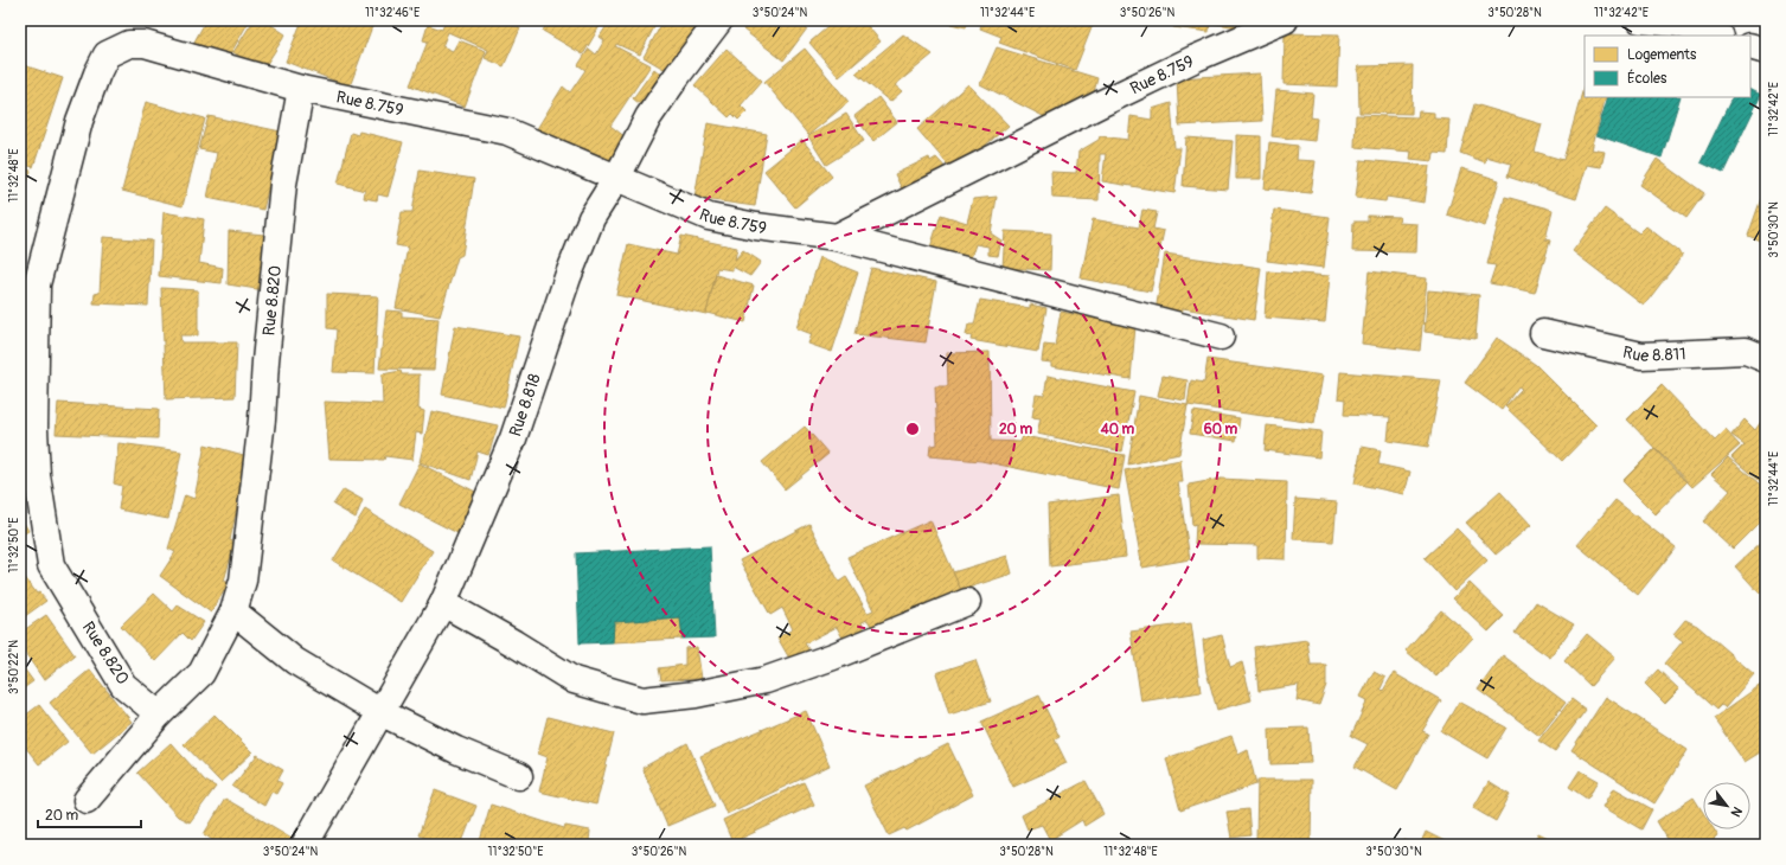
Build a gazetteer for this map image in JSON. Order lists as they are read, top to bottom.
{
  "streets": {
    "street": [
      "Rue 8.759",
      "Rue 8.820",
      "Rue 8.811",
      "Rue 8.818"
    ]
  },
  "crossings": [
    ["Rue 8.759", "Rue 8.820"],
    ["Rue 8.759", "Rue 8.818"]
  ],
  "legend": ["Logements", "Écoles"],
  "scale_bar": "20 m",
  "north": "bottom right",
  "coordinates": [
    "11°32'46\"E",
    "3°50'24\"N",
    "11°32'44\"E",
    "3°50'26\"N",
    "3°50'28\"N",
    "11°32'42\"E",
    "11°32'48\"E",
    "3°50'30\"N",
    "11°32'50\"E",
    "3°50'22\"N"
  ],
  "rings": ["20 m", "40 m", "60 m"]
}
